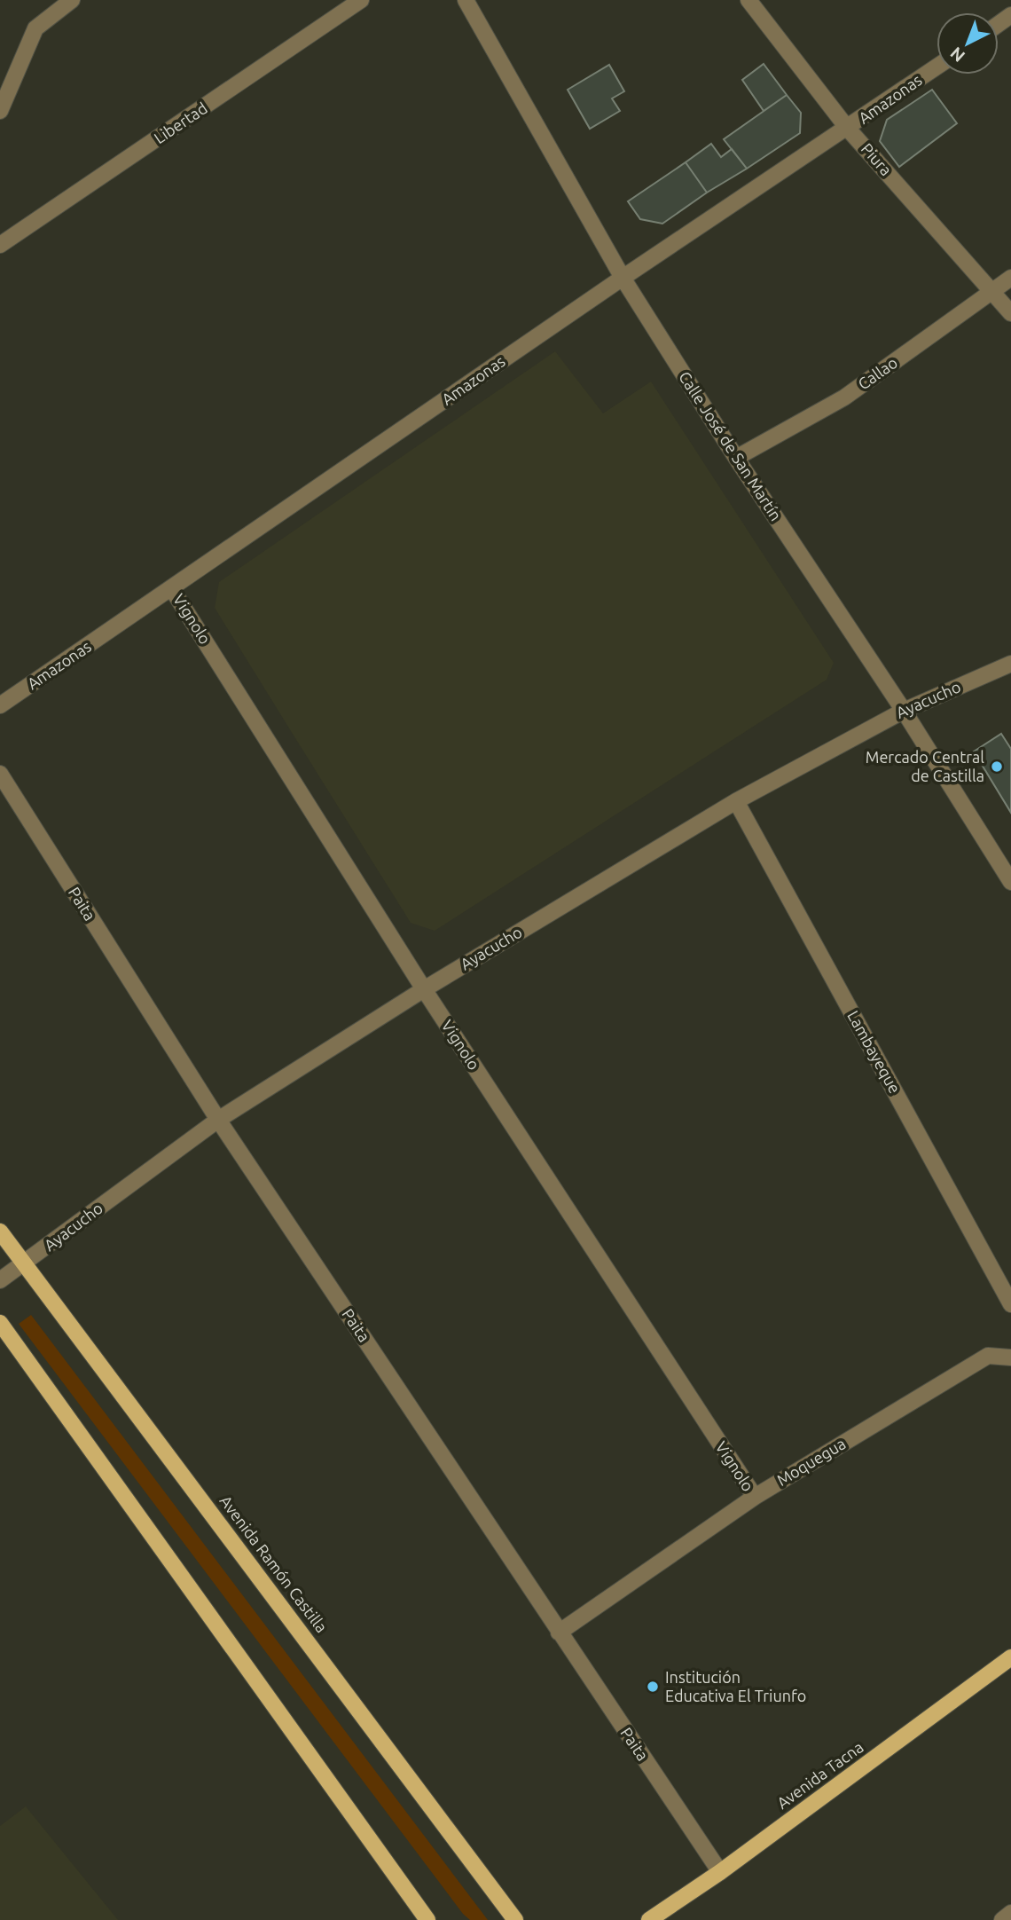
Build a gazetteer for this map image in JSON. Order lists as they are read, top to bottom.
{
  "streets": {
    "main road": ["Avenida Ramón Castilla", "Avenida Tacna"],
    "street": [
      "Amazonas",
      "Libertad",
      "Piura",
      "Callao",
      "Calle José de San Martín",
      "Vignolo",
      "Ayacucho",
      "Paita",
      "Lambayeque",
      "Moquegua"
    ]
  },
  "crossings": [
    ["Amazonas", "Piura"],
    ["Amazonas", "Calle José de San Martín"],
    ["Amazonas", "Vignolo"],
    ["Piura", "Callao"],
    ["Callao", "Calle José de San Martín"],
    ["Calle José de San Martín", "Ayacucho"],
    ["Vignolo", "Ayacucho"],
    ["Vignolo", "Moquegua"],
    ["Ayacucho", "Paita"],
    ["Ayacucho", "Lambayeque"],
    ["Ayacucho", "Avenida Ramón Castilla"],
    ["Paita", "Moquegua"],
    ["Paita", "Avenida Tacna"]
  ],
  "places": ["Mercado Central de Castilla", "Institución Educativa El Triunfo"],
  "north": "bottom left"
}
